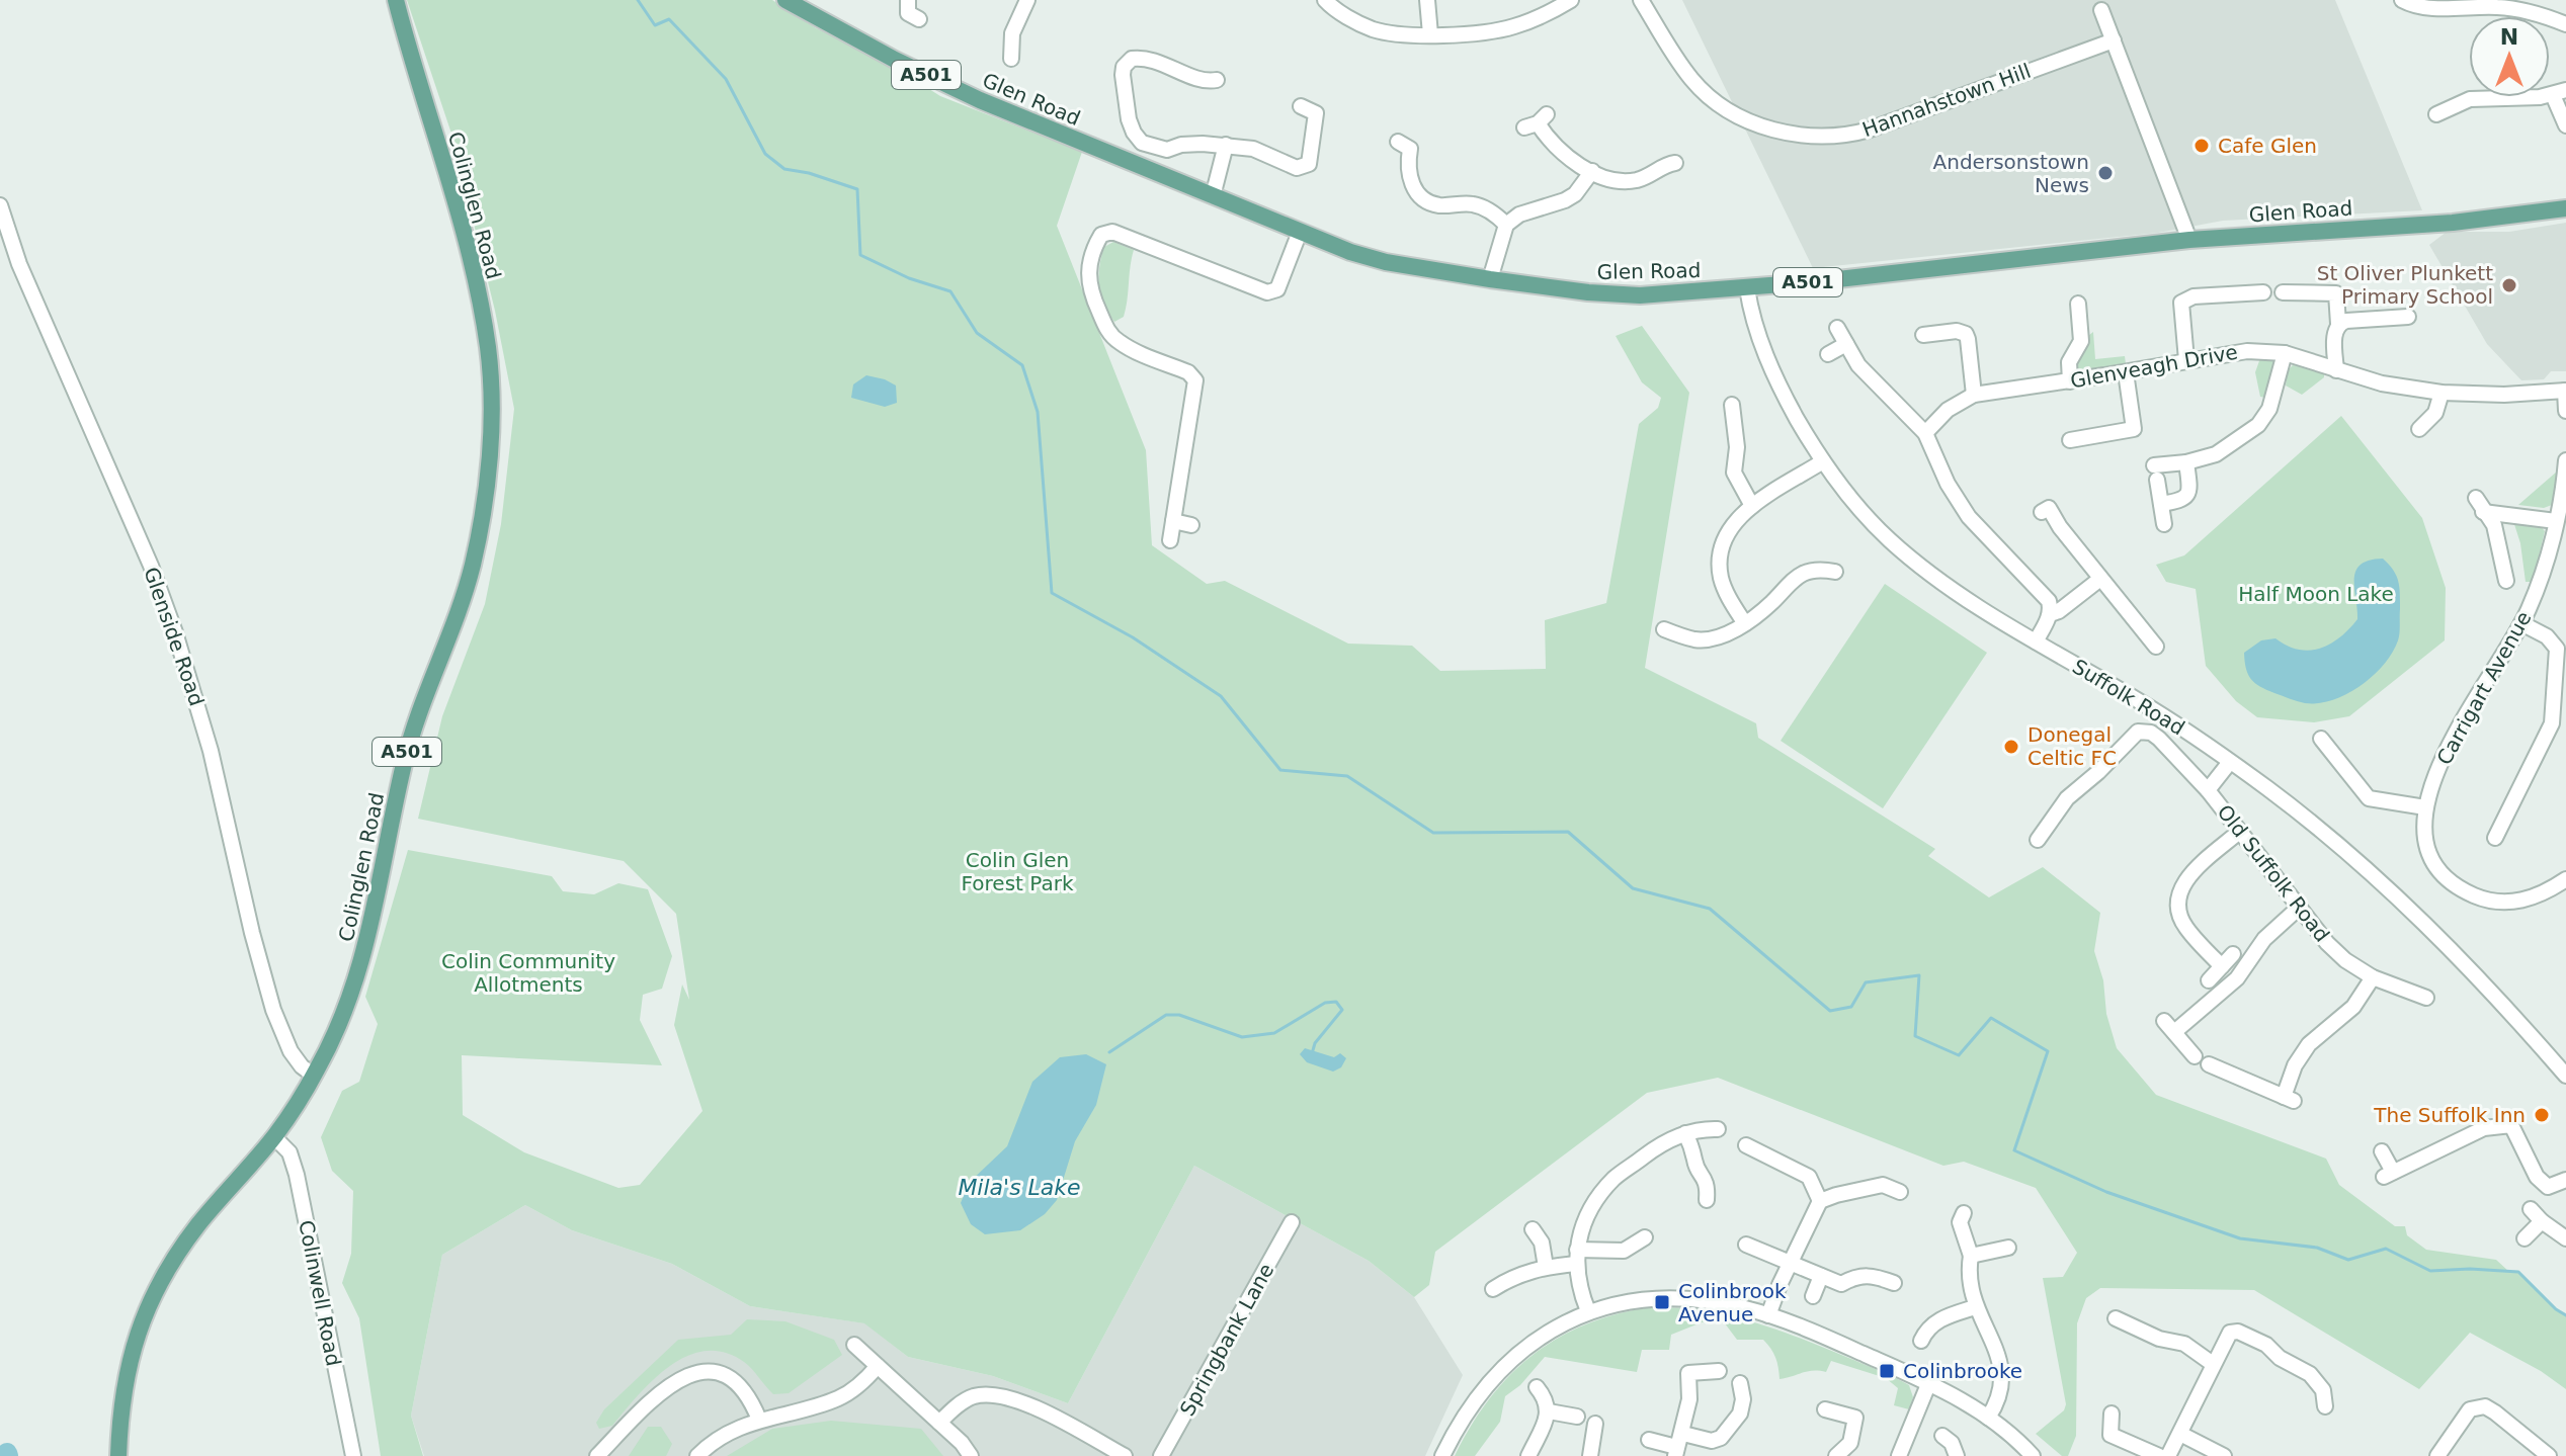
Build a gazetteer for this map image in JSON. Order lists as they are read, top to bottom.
{
  "streets": {
    "main road": ["A501", "Glen Road", "Colinglen Road"],
    "street": [
      "Hannahstown Hill",
      "Glenveagh Drive",
      "Glenside Road",
      "Carrigart Avenue",
      "Suffolk Road",
      "Old Suffolk Road",
      "Colinwell Road",
      "Springbank Lane"
    ]
  },
  "crossings": [
    ["Glen Road", "Suffolk Road"],
    ["Colinglen Road", "Glenside Road"],
    ["Colinglen Road", "Colinwell Road"],
    ["Suffolk Road", "Old Suffolk Road"]
  ],
  "water": ["Mila's Lake"],
  "parks": ["Half Moon Lake", "Colin Glen Forest Park", "Colin Community Allotments"],
  "places": {
    "other": [
      "Cafe Glen",
      "Andersonstown News",
      "St Oliver Plunkett Primary School",
      "Donegal Celtic FC",
      "The Suffolk Inn"
    ],
    "transit": ["Colinbrook Avenue", "Colinbrooke"]
  },
  "north": "top"
}
